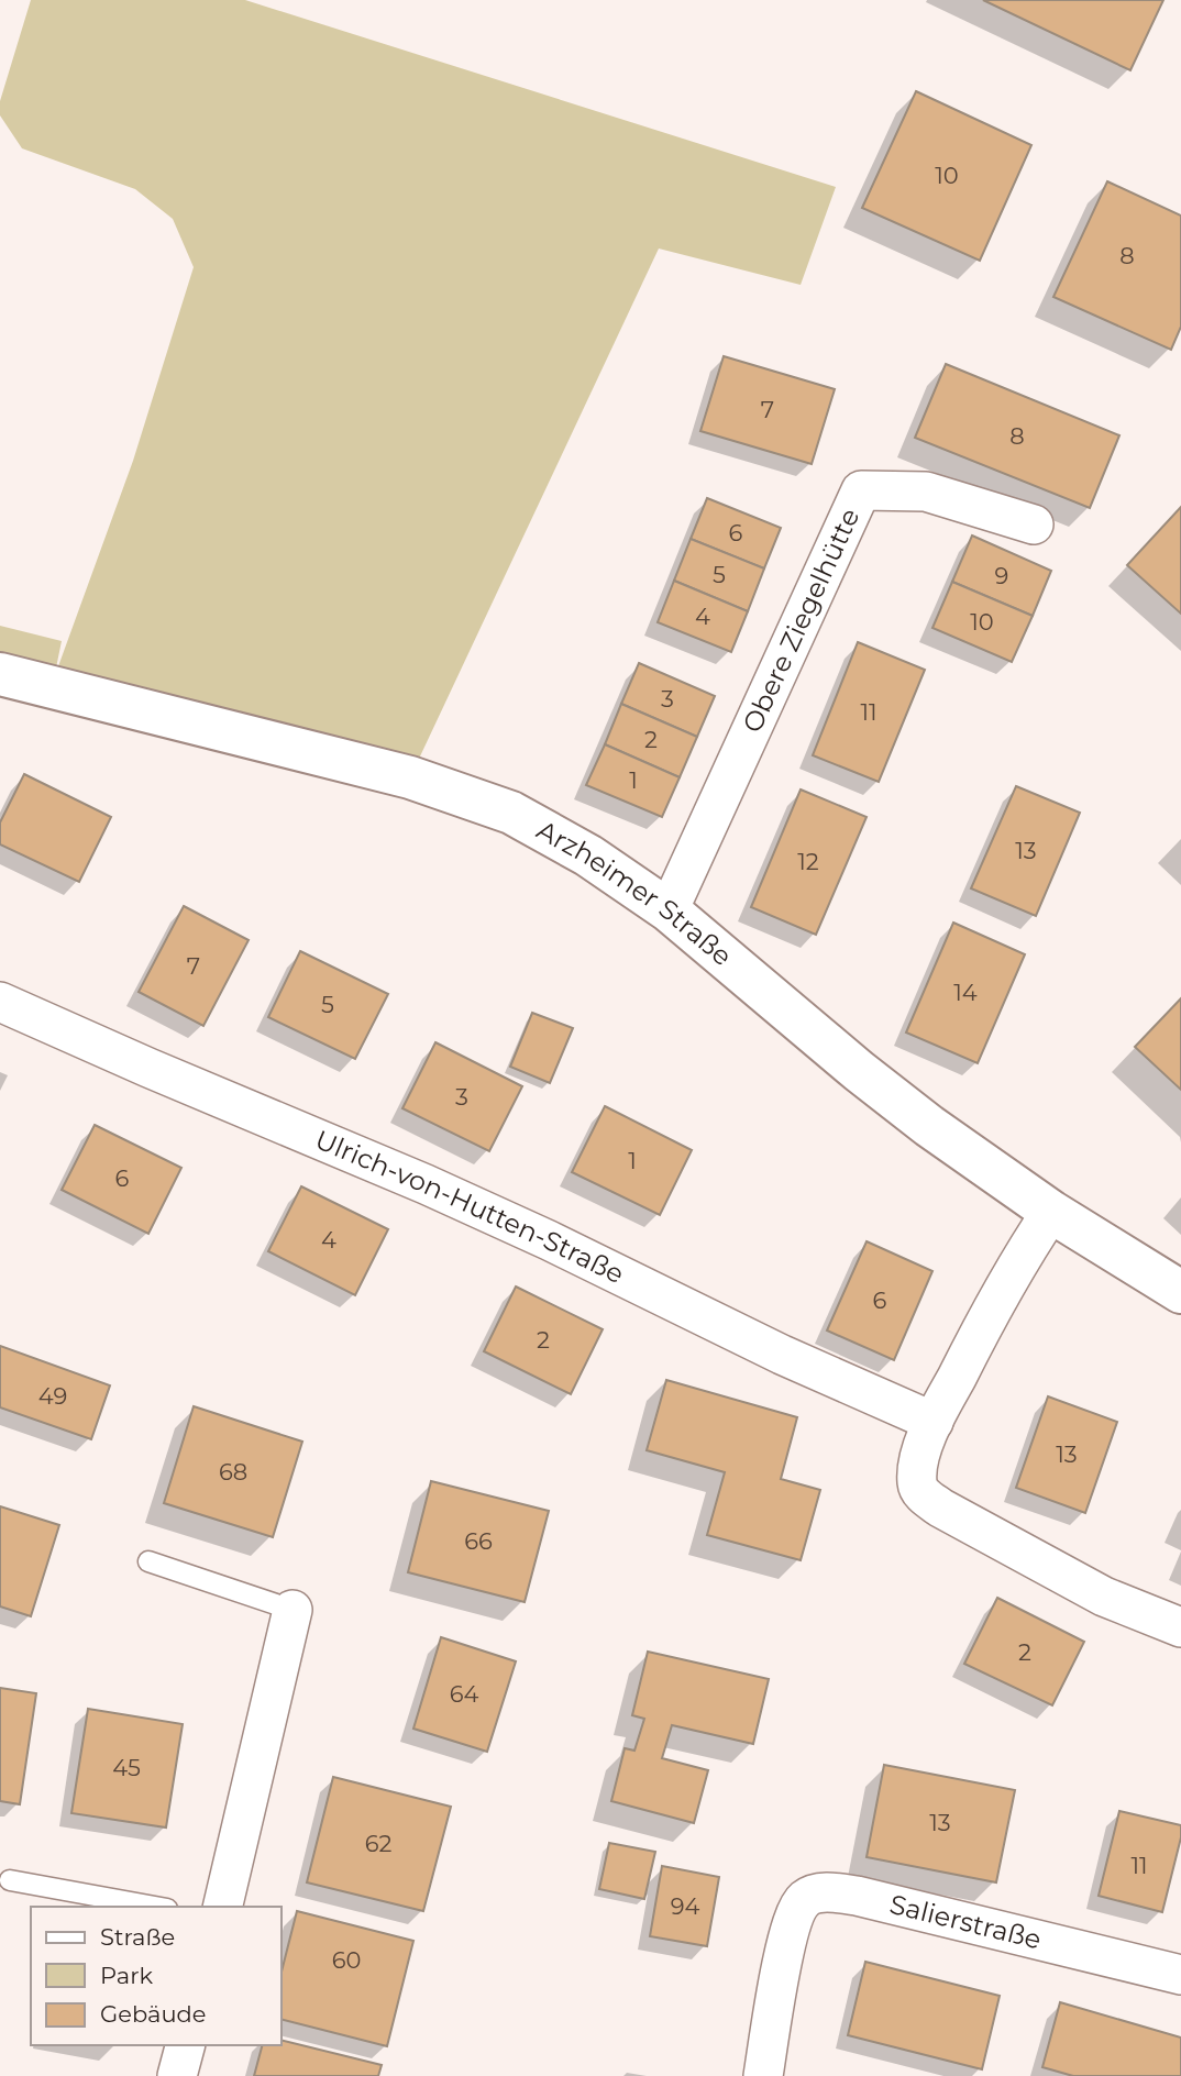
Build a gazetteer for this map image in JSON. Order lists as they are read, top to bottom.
{
  "streets": {
    "street": [
      "Obere Ziegelhütte",
      "Arzheimer Straße",
      "Ulrich-von-Hutten-Straße",
      "Salierstraße"
    ]
  },
  "crossings": [
    ["Obere Ziegelhütte", "Arzheimer Straße"]
  ],
  "house_numbers": [
    "10",
    "8",
    "7",
    "8",
    "6",
    "5",
    "9",
    "4",
    "10",
    "3",
    "11",
    "2",
    "1",
    "13",
    "12",
    "7",
    "14",
    "5",
    "3",
    "1",
    "6",
    "4",
    "6",
    "2",
    "49",
    "13",
    "68",
    "66",
    "2",
    "64",
    "45",
    "13",
    "62",
    "11",
    "94",
    "60"
  ],
  "legend": ["Straße", "Park", "Gebäude"]
}
